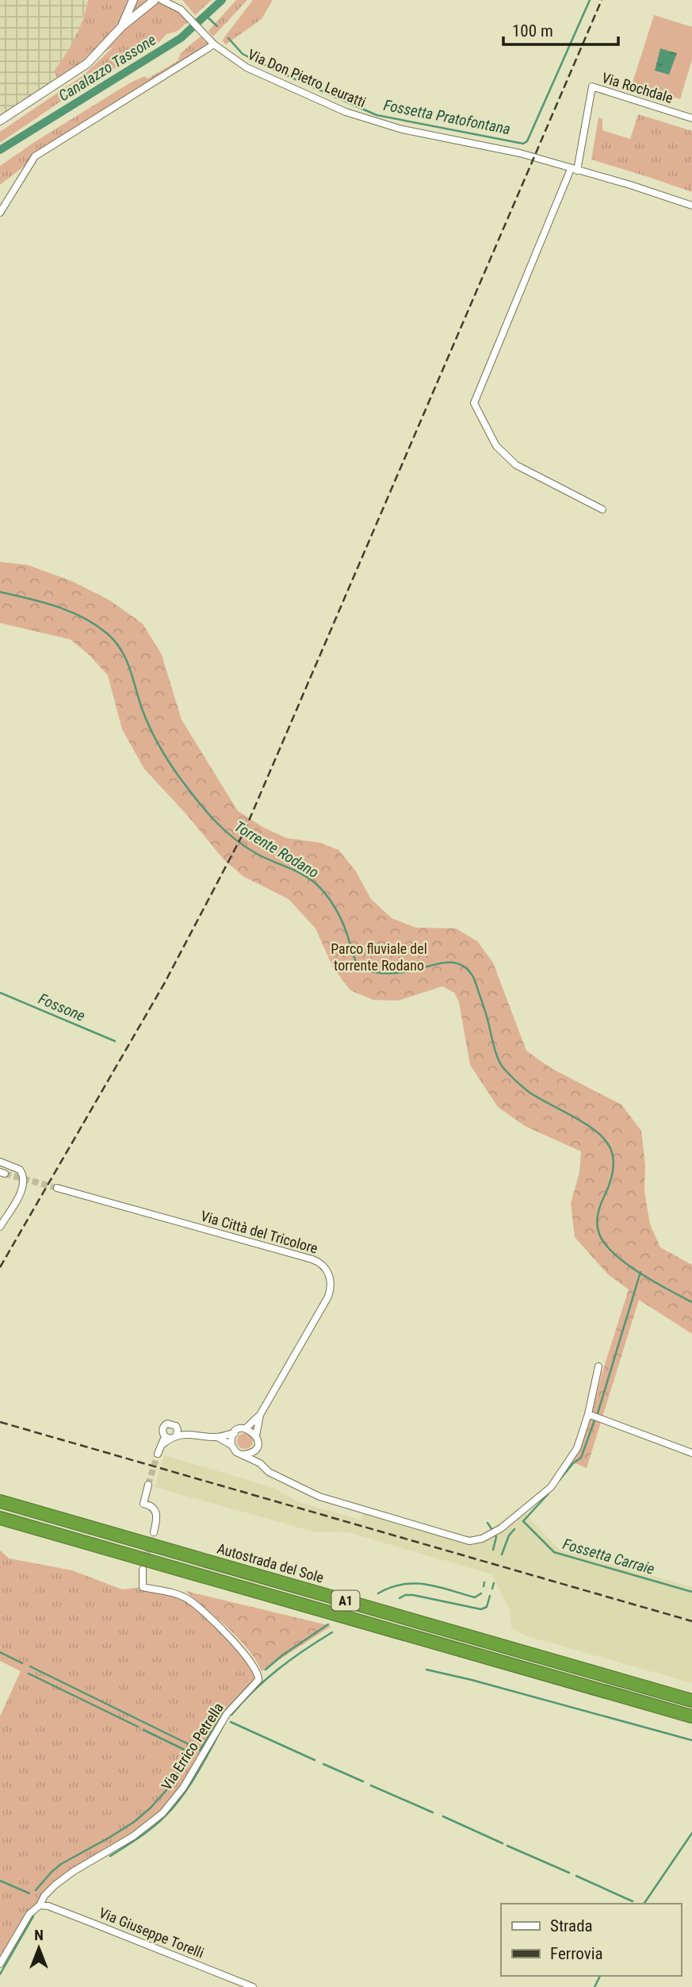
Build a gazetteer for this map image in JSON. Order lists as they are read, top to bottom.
{
  "streets": {
    "highway": ["Autostrada del Sole", "A1"],
    "street": [
      "Via Don Pietro Leuratti",
      "Via Rochdale",
      "Via Città del Tricolore",
      "Via Errico Petrella",
      "Via Giuseppe Torelli"
    ]
  },
  "crossings": [
    ["Via Don Pietro Leuratti", "Via Rochdale"],
    ["Via Errico Petrella", "Via Giuseppe Torelli"]
  ],
  "water": [
    "Canalazzo Tassone",
    "Fossetta Pratofontana",
    "Torrente Rodano",
    "Fossone",
    "Fossetta Carraie"
  ],
  "parks": ["Parco fluviale del torrente Rodano"],
  "legend": ["Strada", "Ferrovia"],
  "scale_bar": "100 m",
  "north": "top"
}
